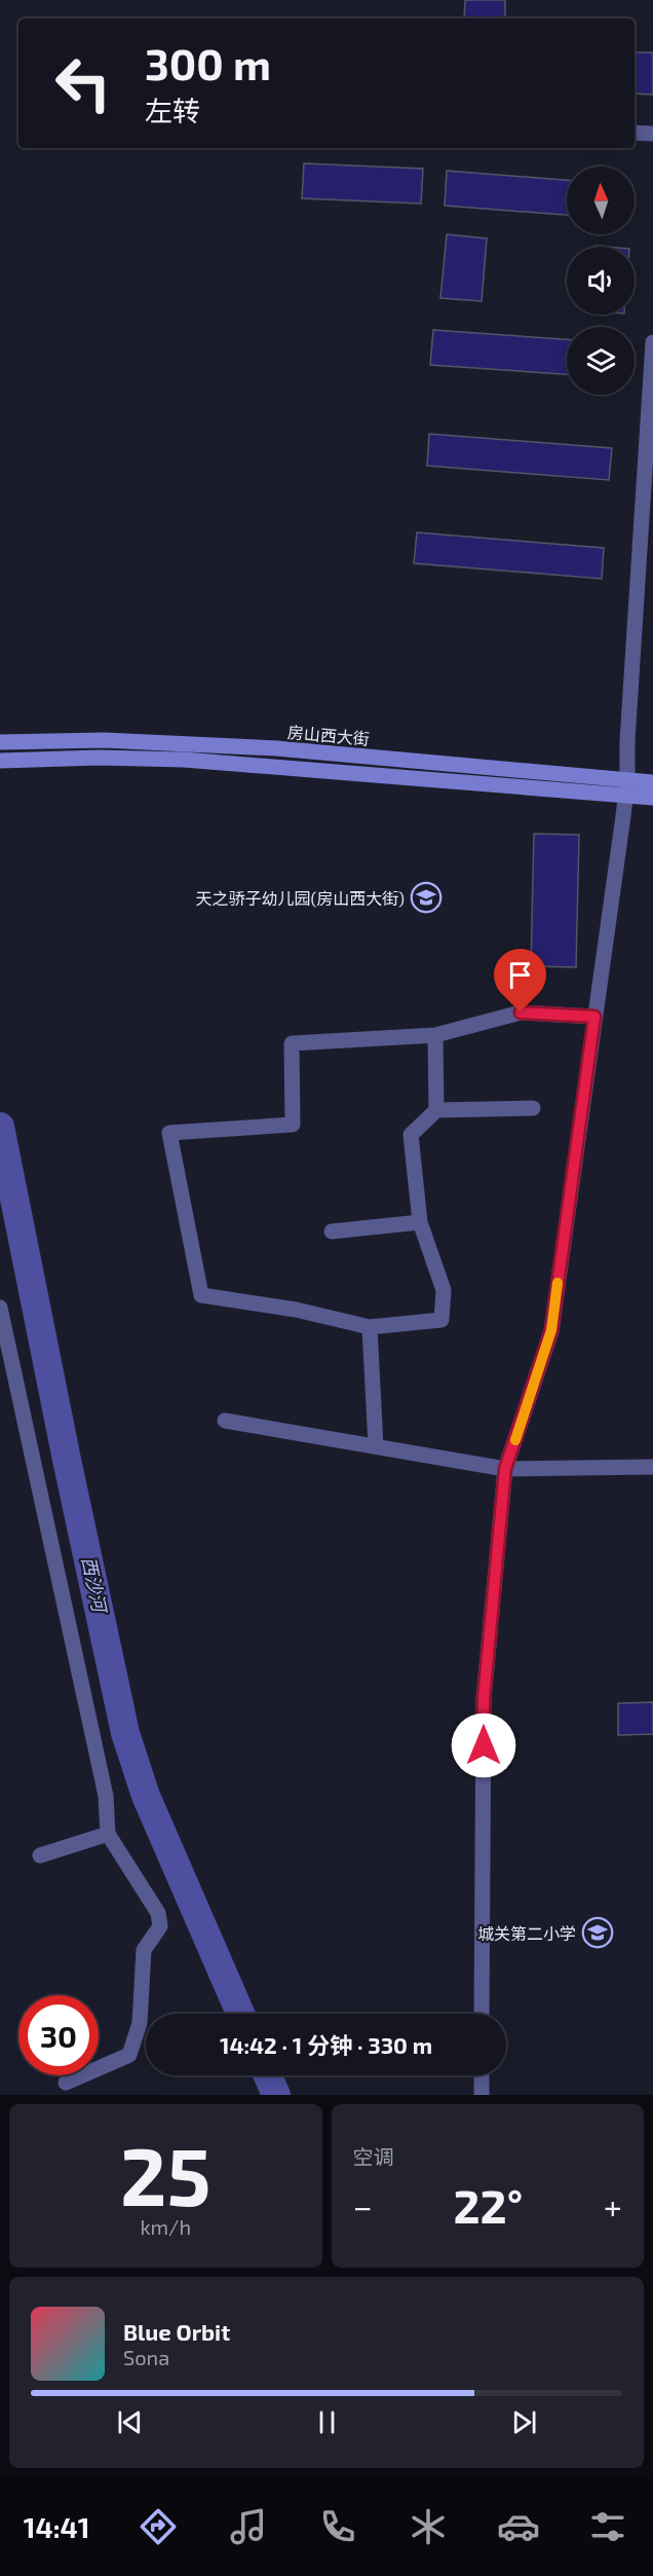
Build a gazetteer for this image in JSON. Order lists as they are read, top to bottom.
{
  "streets": {
    "main road": ["房山西大街"]
  },
  "water": ["西沙河"],
  "places": {
    "school or university": ["天之骄子幼儿园(房山西大街)", "城关第二小学"]
  },
  "north": "top",
  "page": {
    "turn": ["300 m", "左转"],
    "limit": "30",
    "trip": "14:42 · 1 分钟 · 330 m",
    "tile": [
      ["25", "km/h"],
      "空调"
    ],
    "heat": ["−", "22°", "+"],
    "song": ["Blue Orbit", "Sona"],
    "tabs": "14:41"
  }
}
